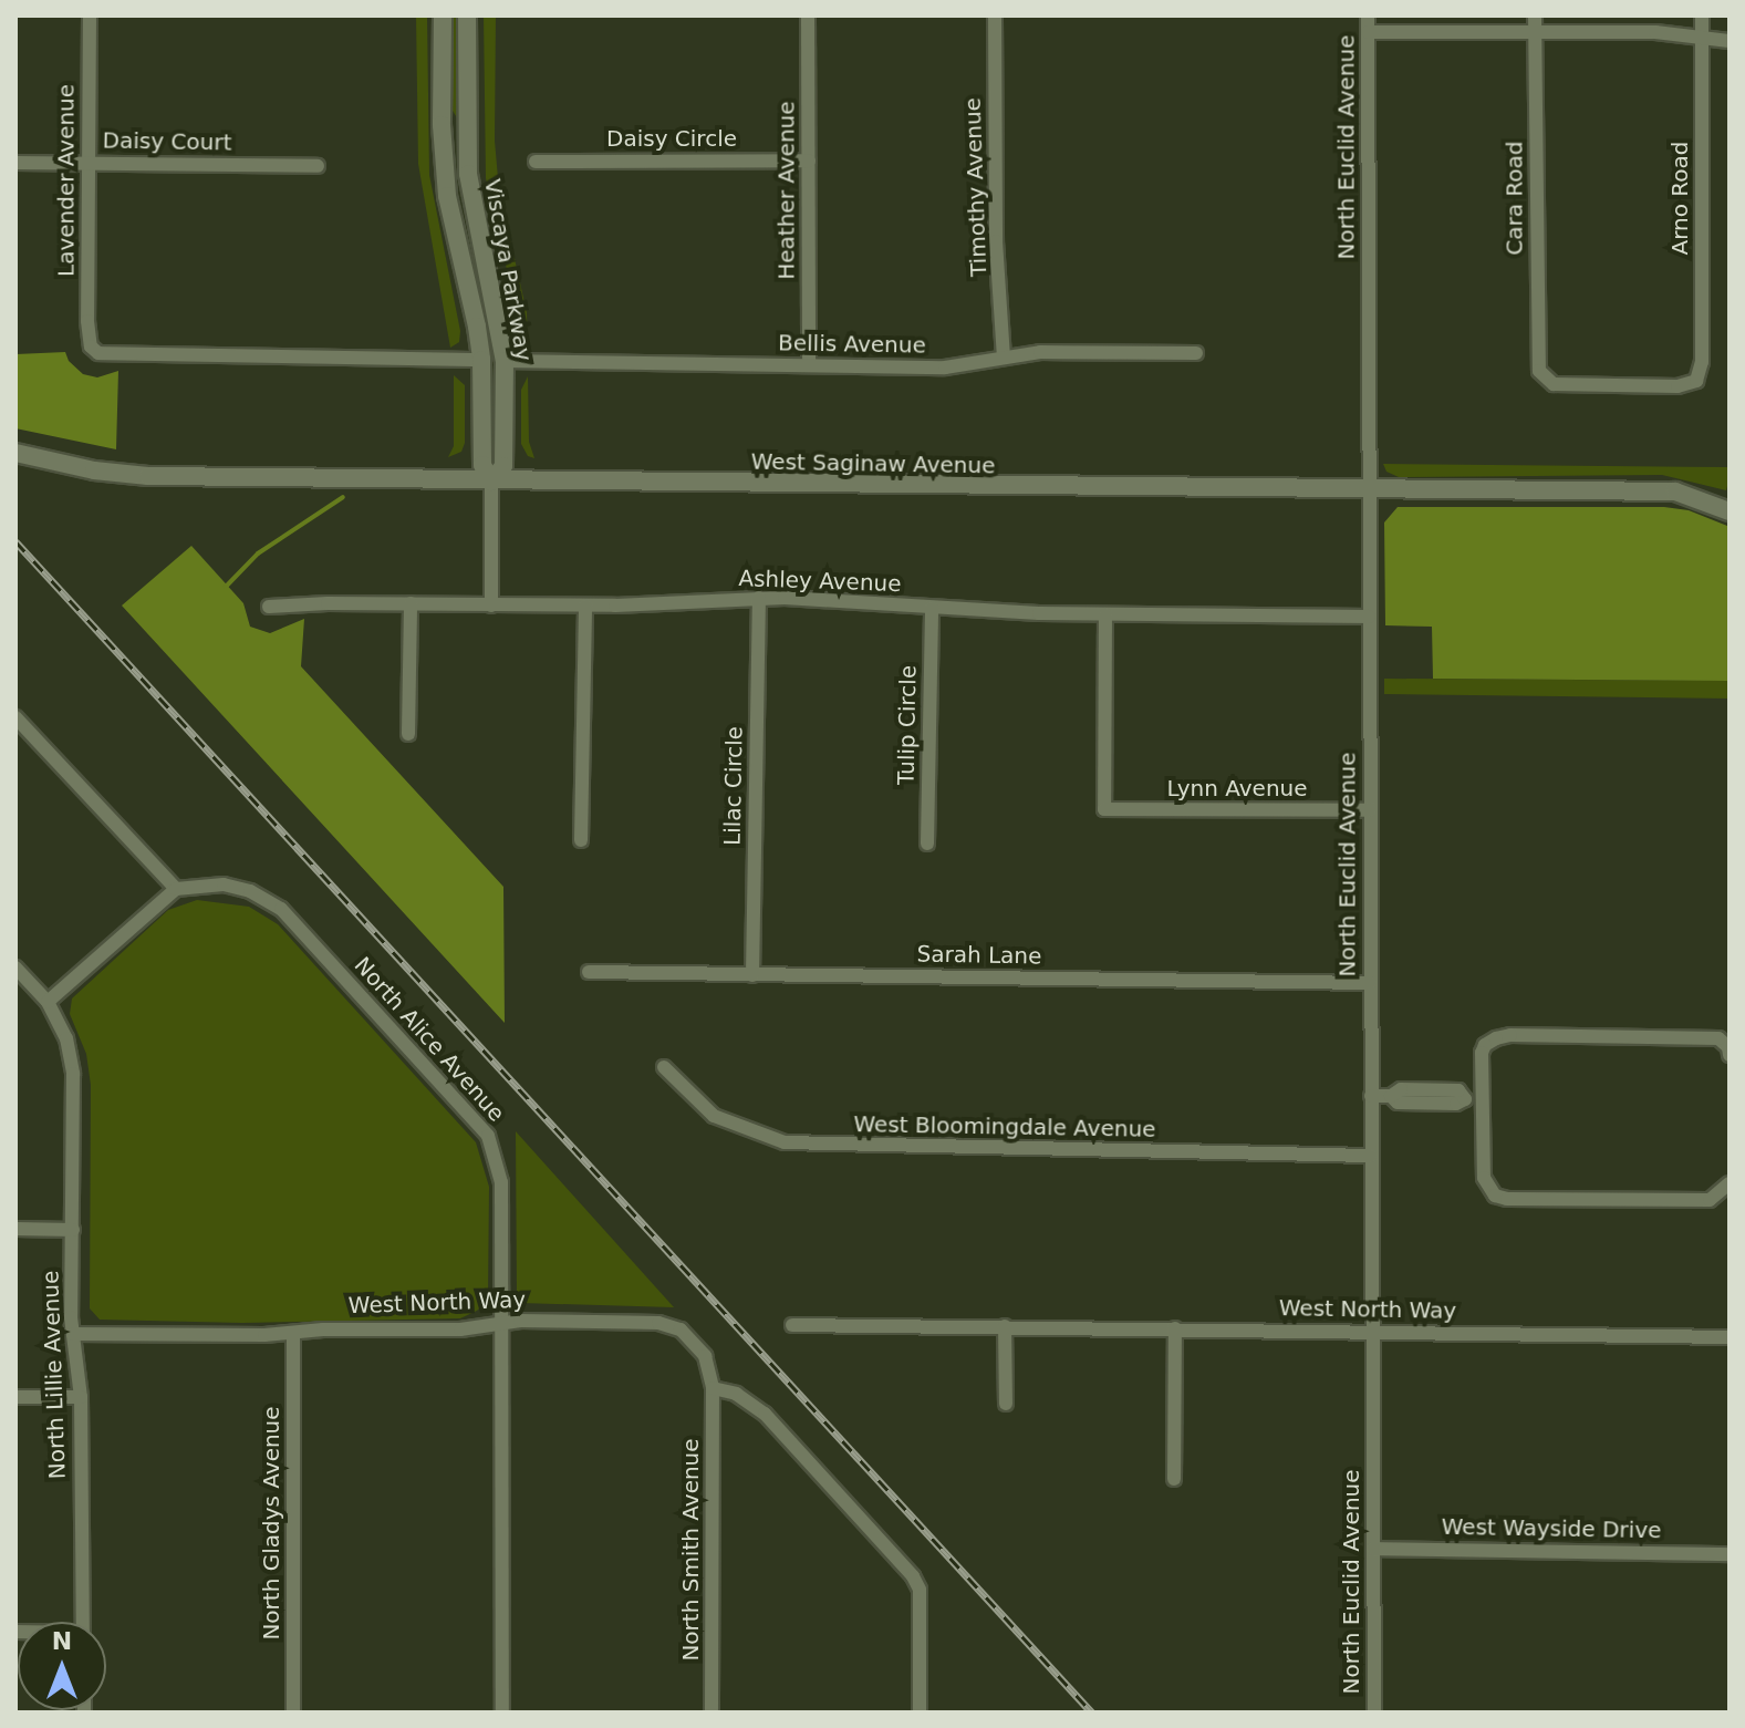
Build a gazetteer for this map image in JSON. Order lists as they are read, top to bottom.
{
  "streets": {
    "street": [
      "Daisy Circle",
      "Daisy Court",
      "North Euclid Avenue",
      "Lavender Avenue",
      "Timothy Avenue",
      "Heather Avenue",
      "Cara Road",
      "Arno Road",
      "Viscaya Parkway",
      "Bellis Avenue",
      "West Saginaw Avenue",
      "Ashley Avenue",
      "Tulip Circle",
      "Lilac Circle",
      "Lynn Avenue",
      "Sarah Lane",
      "North Alice Avenue",
      "West Bloomingdale Avenue",
      "West North Way",
      "North Lillie Avenue",
      "North Gladys Avenue",
      "West Wayside Drive",
      "North Smith Avenue"
    ]
  },
  "crossings": [
    ["Daisy Circle", "Heather Avenue"],
    ["Daisy Court", "Lavender Avenue"],
    ["North Euclid Avenue", "West Saginaw Avenue"],
    ["North Euclid Avenue", "Ashley Avenue"],
    ["North Euclid Avenue", "Lynn Avenue"],
    ["North Euclid Avenue", "Sarah Lane"],
    ["North Euclid Avenue", "West Bloomingdale Avenue"],
    ["North Euclid Avenue", "West North Way"],
    ["North Euclid Avenue", "West Wayside Drive"],
    ["Lavender Avenue", "Viscaya Parkway"],
    ["Timothy Avenue", "Bellis Avenue"],
    ["Heather Avenue", "Bellis Avenue"],
    ["Cara Road", "Arno Road"],
    ["Viscaya Parkway", "Bellis Avenue"],
    ["Viscaya Parkway", "West Saginaw Avenue"],
    ["Ashley Avenue", "Tulip Circle"],
    ["Ashley Avenue", "Lilac Circle"],
    ["Ashley Avenue", "Lynn Avenue"],
    ["Lilac Circle", "Sarah Lane"],
    ["North Alice Avenue", "West North Way"],
    ["West North Way", "North Lillie Avenue"],
    ["West North Way", "North Gladys Avenue"],
    ["West North Way", "North Smith Avenue"]
  ],
  "north": "top"
}
